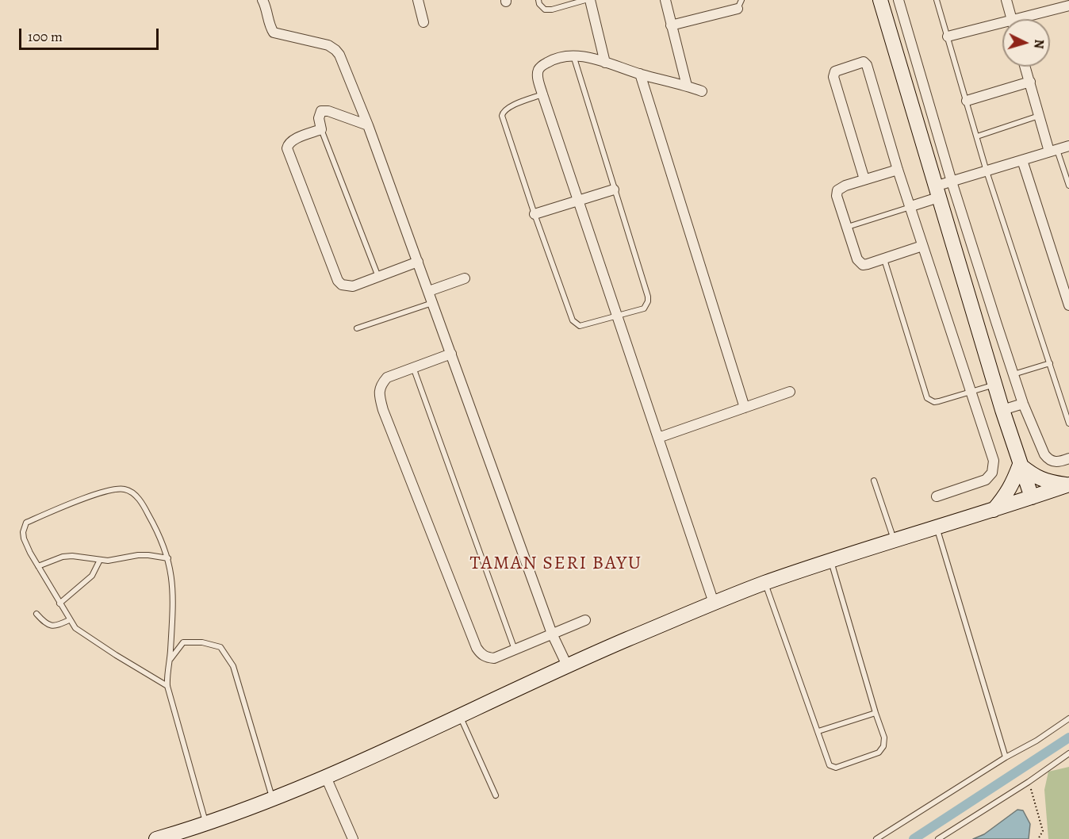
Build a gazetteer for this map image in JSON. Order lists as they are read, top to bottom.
{
  "districts": ["TAMAN SERI BAYU"],
  "scale_bar": "100 m",
  "north": "right"
}
